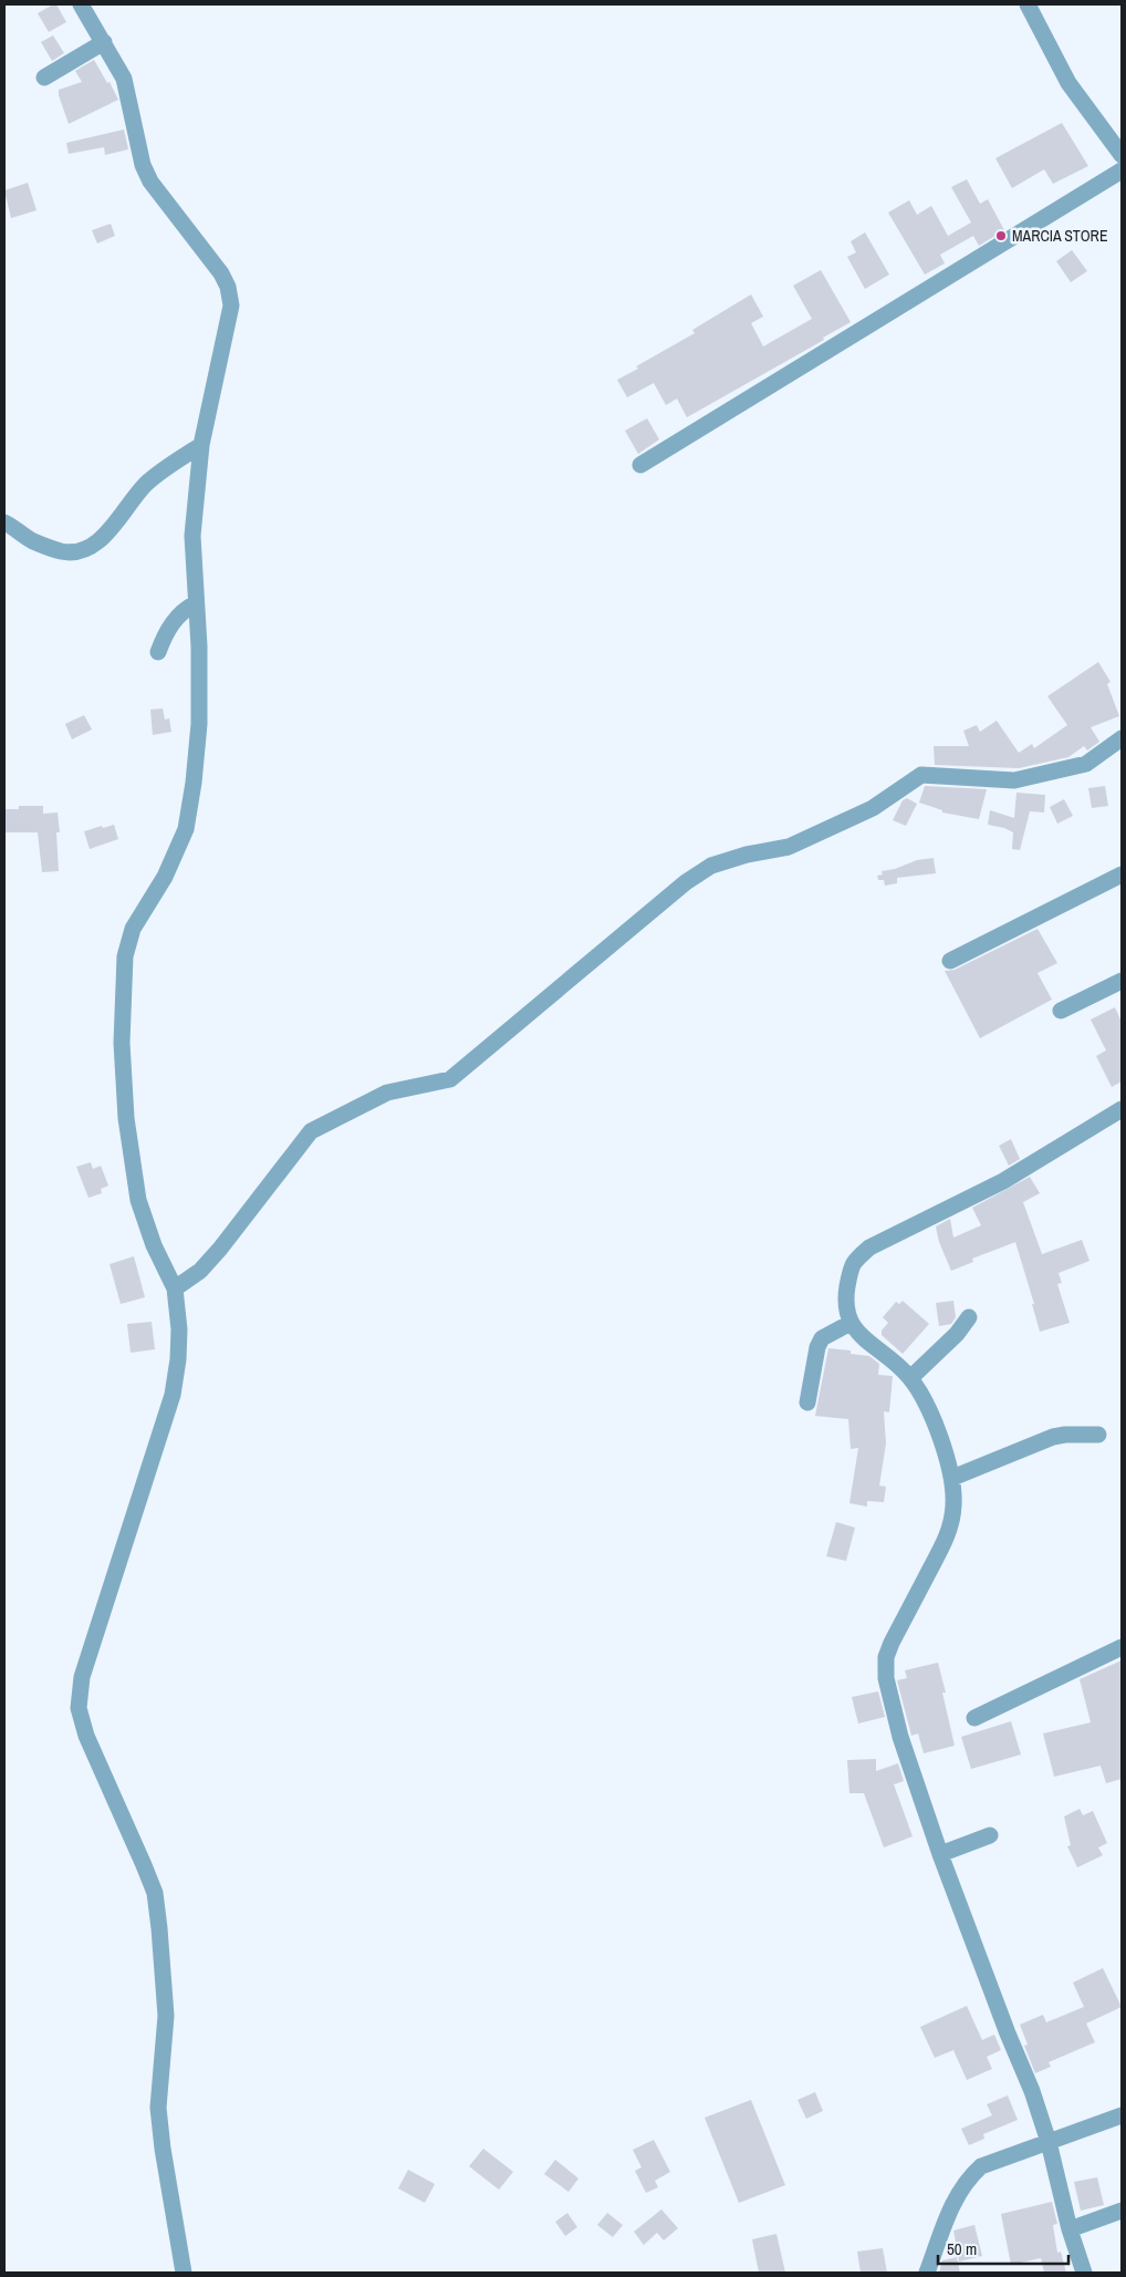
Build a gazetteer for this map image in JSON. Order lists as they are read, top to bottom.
{
  "places": ["MARCIA STORE"],
  "scale_bar": "50 m"
}
